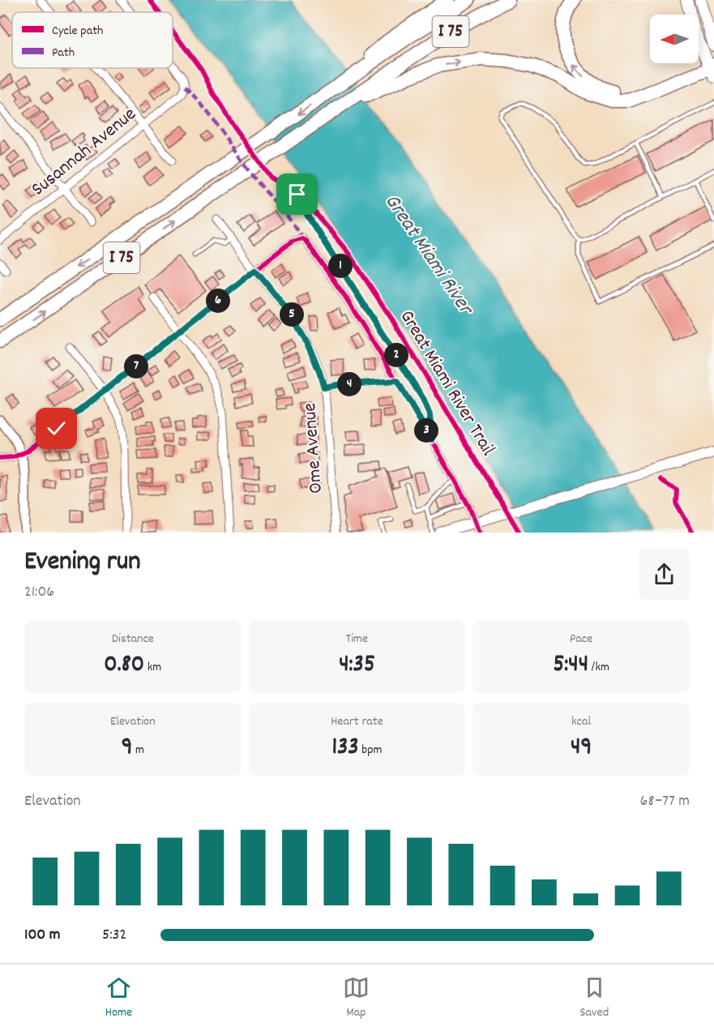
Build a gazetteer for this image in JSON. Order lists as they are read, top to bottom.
{
  "streets": {
    "highway": ["I 75"],
    "street": ["Susannah Avenue", "Ome Avenue"],
    "cycle path": ["Great Miami River Trail"]
  },
  "water": ["Great Miami River"],
  "legend": ["Cycle path", "Path"],
  "north": "left",
  "page": {
    "pins": [
      "1",
      "6",
      "5",
      "2",
      "7",
      "4",
      "3"
    ],
    "heading": ["Evening run", "21:06"],
    "stats": [
      ["Distance", "0.80 km"],
      ["Time", "4:35"],
      ["Pace", "5:44 /km"],
      ["Elevation", "9 m"],
      ["Heart rate", "133 bpm"],
      ["kcal", "49"]
    ],
    "chart": ["Elevation", "68–77 m"],
    "list": [
      {
        "name": "100 m",
        "note": "5:32"
      }
    ],
    "tabs": ["Home", "Map", "Saved"]
  }
}
